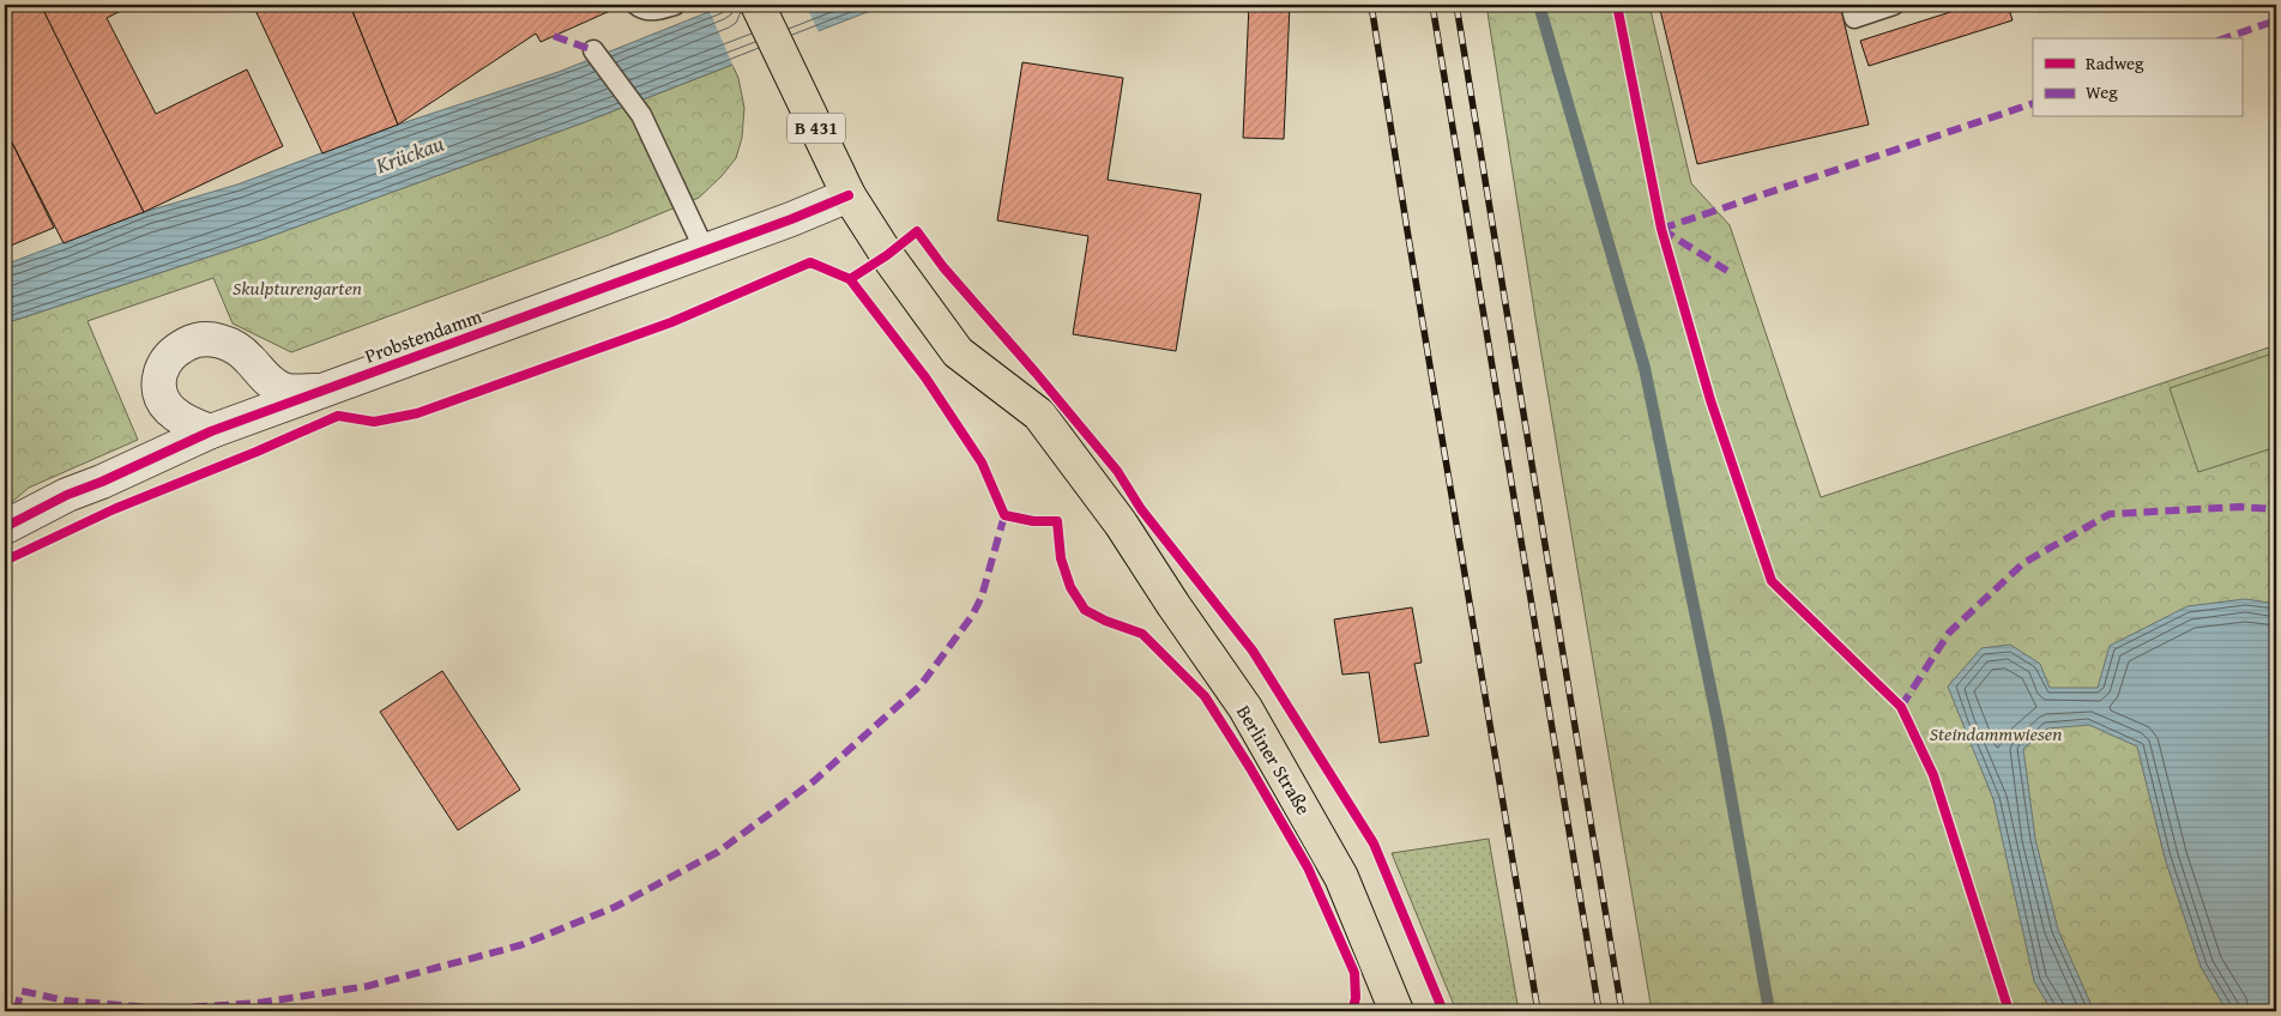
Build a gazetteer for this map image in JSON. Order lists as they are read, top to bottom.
{
  "streets": {
    "main road": ["B 431", "Berliner Straße"],
    "street": ["Probstendamm"]
  },
  "crossings": [
    ["B 431", "Probstendamm"],
    ["B 431", "Berliner Straße"],
    ["Probstendamm", "Berliner Straße"]
  ],
  "water": ["Krückau"],
  "parks": ["Skulpturengarten", "Steindammwiesen"],
  "legend": ["Radweg", "Weg"]
}
